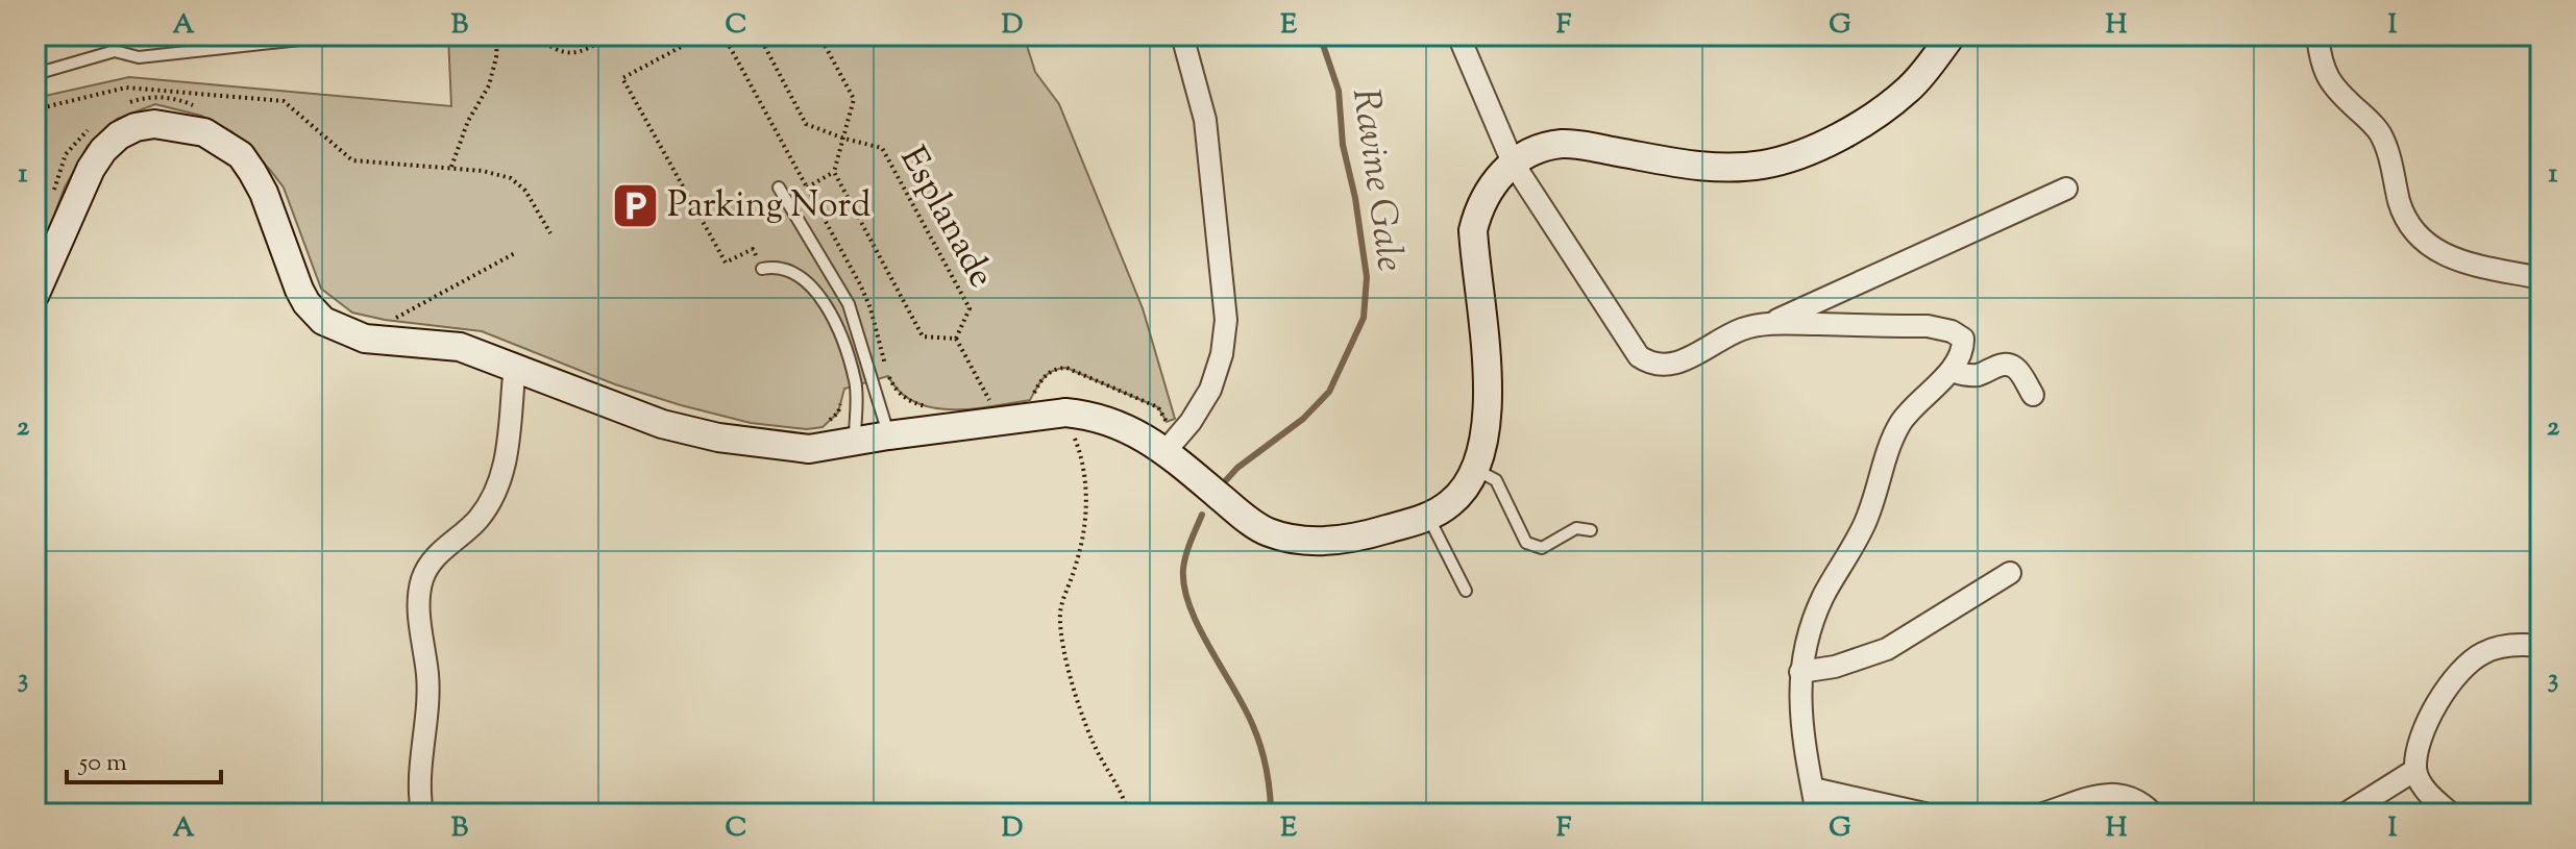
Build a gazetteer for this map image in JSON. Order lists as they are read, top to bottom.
{
  "streets": {
    "path": ["Esplanade"]
  },
  "water": ["Ravine Gale"],
  "places": {
    "parking": ["Parking Nord"]
  },
  "scale_bar": "50 m",
  "grid": {
    "columns": [
      "A",
      "B",
      "C",
      "D",
      "E",
      "F",
      "G",
      "H",
      "I"
    ],
    "rows": ["1", "2", "3"]
  }
}
